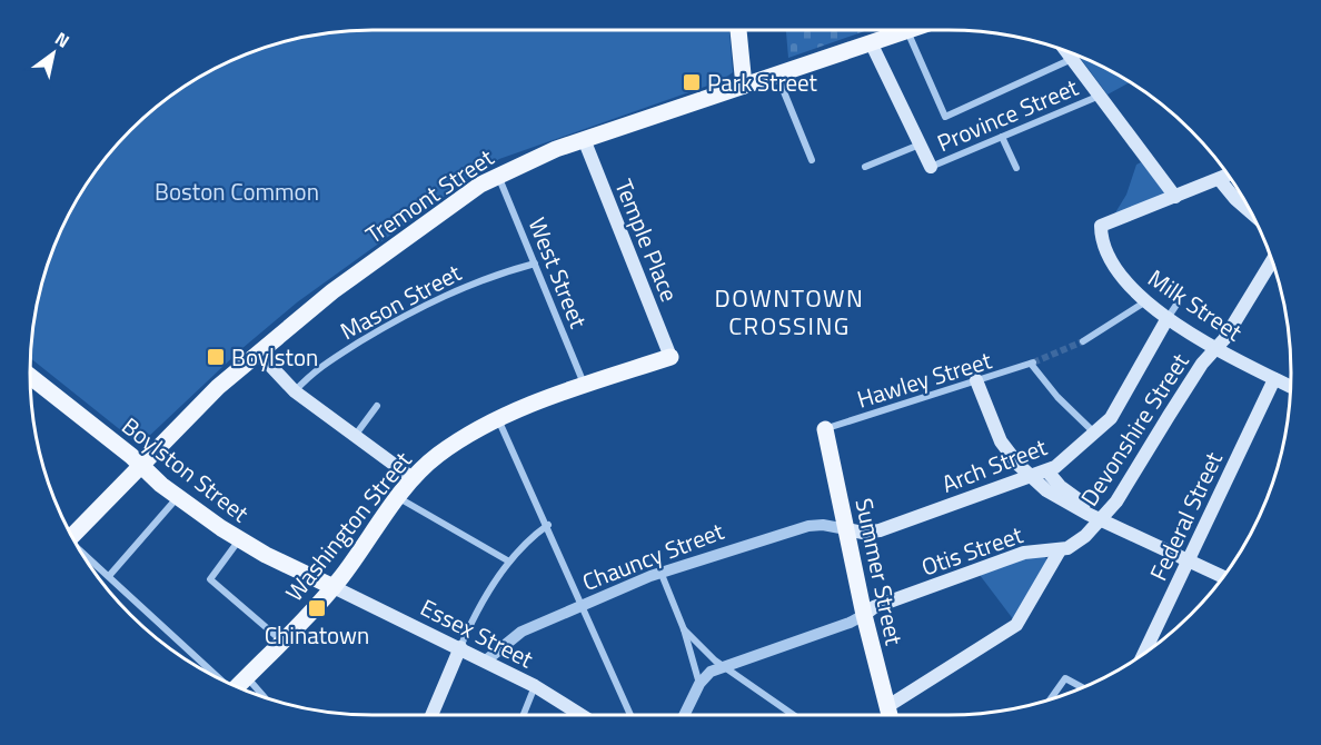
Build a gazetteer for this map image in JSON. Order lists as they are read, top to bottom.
{
  "streets": {
    "main road": [
      "Tremont Street",
      "Temple Place",
      "Milk Street",
      "Devonshire Street",
      "Arch Street",
      "Boylston Street",
      "Federal Street",
      "Washington Street",
      "Otis Street",
      "Summer Street",
      "Essex Street"
    ],
    "street": [
      "Province Street",
      "West Street",
      "Mason Street",
      "Hawley Street",
      "Chauncy Street"
    ]
  },
  "crossings": [
    ["Tremont Street", "Temple Place"],
    ["Tremont Street", "West Street"],
    ["Tremont Street", "Boylston Street"],
    ["Temple Place", "Washington Street"],
    ["West Street", "Mason Street"],
    ["West Street", "Washington Street"],
    ["Milk Street", "Devonshire Street"],
    ["Milk Street", "Arch Street"],
    ["Milk Street", "Federal Street"],
    ["Hawley Street", "Arch Street"],
    ["Hawley Street", "Summer Street"],
    ["Devonshire Street", "Otis Street"],
    ["Devonshire Street", "Summer Street"],
    ["Arch Street", "Chauncy Street"],
    ["Arch Street", "Summer Street"],
    ["Boylston Street", "Washington Street"],
    ["Boylston Street", "Essex Street"],
    ["Washington Street", "Essex Street"],
    ["Otis Street", "Summer Street"],
    ["Chauncy Street", "Summer Street"],
    ["Chauncy Street", "Essex Street"]
  ],
  "districts": ["DOWNTOWN CROSSING"],
  "parks": ["Boston Common"],
  "places": {
    "transit": ["Park Street", "Boylston", "Chinatown"]
  },
  "north": "top right"
}
